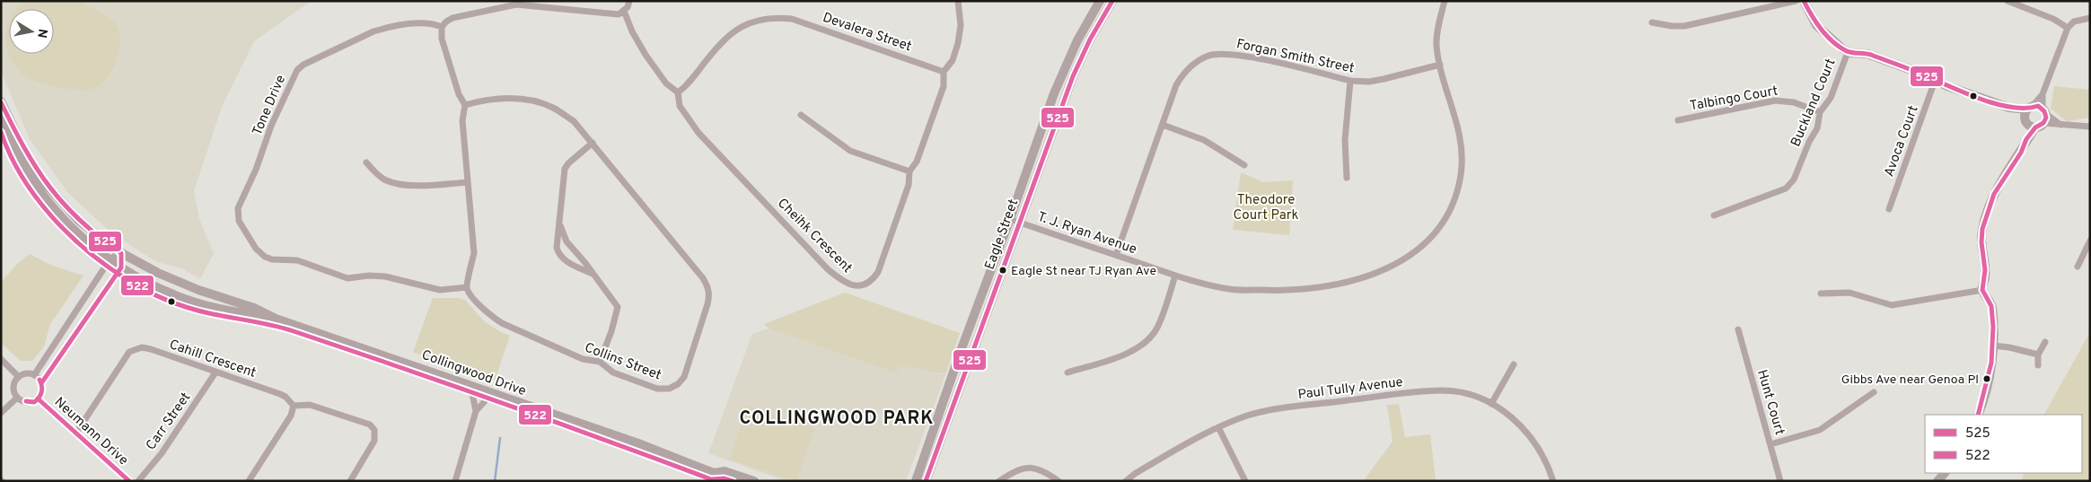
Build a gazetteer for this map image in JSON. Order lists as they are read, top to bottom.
{
  "streets": {
    "street": [
      "Devalera Street",
      "Forgan Smith Street",
      "Talbingo Court",
      "Buckland Court",
      "Tone Drive",
      "Avoca Court",
      "T. J. Ryan Avenue",
      "Eagle Street",
      "Cheihk Crescent",
      "Cahill Crescent",
      "Collins Street",
      "Collingwood Drive",
      "Paul Tully Avenue",
      "Hunt Court",
      "Carr Street",
      "Neumann Drive"
    ]
  },
  "crossings": [
    ["Devalera Street", "Cheihk Crescent"],
    ["Forgan Smith Street", "T. J. Ryan Avenue"],
    ["Talbingo Court", "Buckland Court"],
    ["Tone Drive", "Collins Street"],
    ["T. J. Ryan Avenue", "Eagle Street"],
    ["Cahill Crescent", "Carr Street"],
    ["Cahill Crescent", "Neumann Drive"]
  ],
  "districts": ["COLLINGWOOD PARK"],
  "parks": ["Theodore Court Park"],
  "places": ["Eagle St near TJ Ryan Ave", "Gibbs Ave near Genoa Pl"],
  "lines": ["transit line 525", "transit line 522"],
  "legend": ["525", "522"],
  "north": "right"
}
